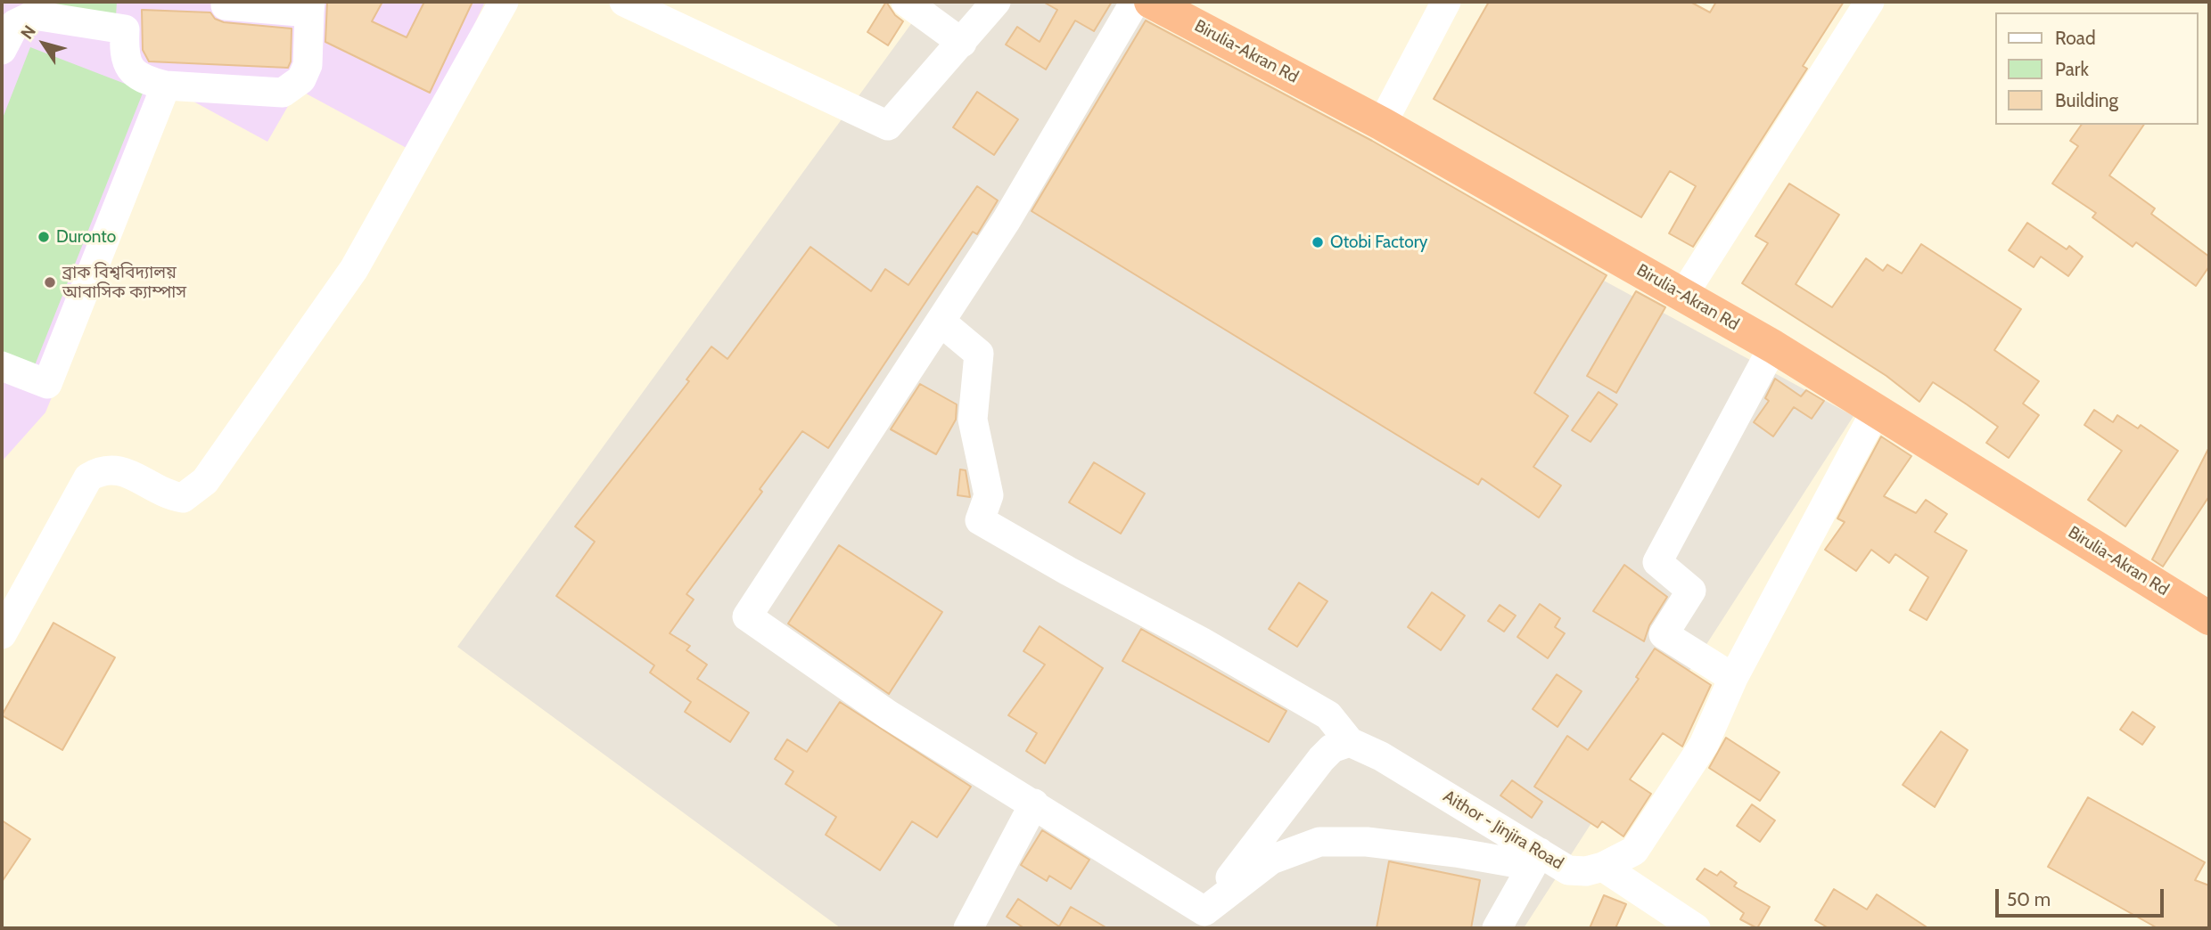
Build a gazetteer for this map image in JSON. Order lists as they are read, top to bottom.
{
  "streets": {
    "highway": ["Birulia-Akran Rd"],
    "street": ["Aithor - Jinjira Road"]
  },
  "crossings": [
    ["Birulia-Akran Rd", "Aithor - Jinjira Road"]
  ],
  "places": ["Duronto", "Otobi Factory", "ব্রাক বিশ্ববিদ্যালয় আবাসিক ক্যাম্পাস"],
  "legend": ["Road", "Park", "Building"],
  "scale_bar": "50 m",
  "north": "top left"
}
